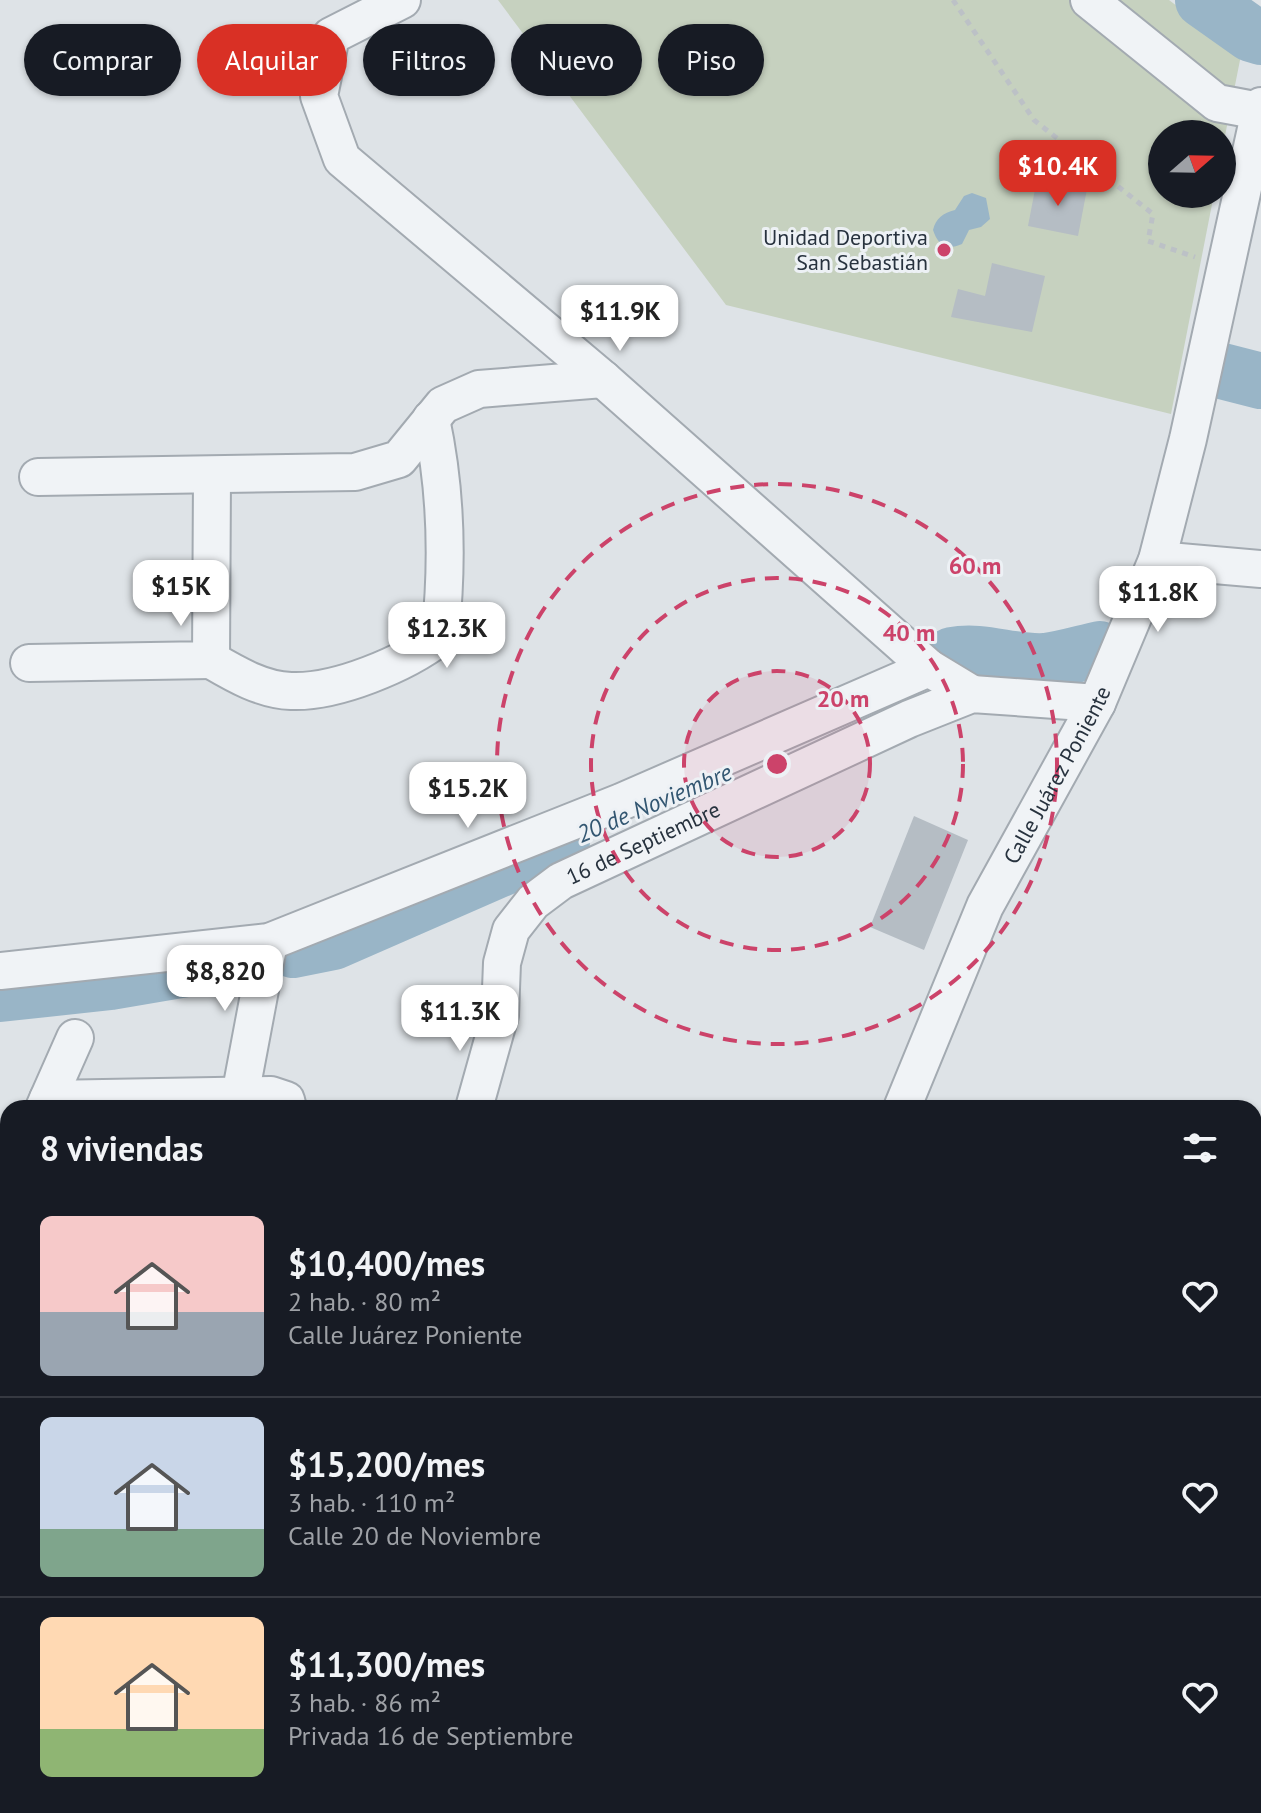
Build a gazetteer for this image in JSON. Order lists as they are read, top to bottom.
{
  "streets": {
    "street": ["Calle Juárez Poniente", "16 de Septiembre"]
  },
  "crossings": [
    ["Calle Juárez Poniente", "16 de Septiembre"]
  ],
  "water": ["20 de Noviembre"],
  "places": ["Unidad Deportiva San Sebastián"],
  "north": "right",
  "page": {
    "chip": [
      "Comprar",
      "Alquilar",
      "Filtros",
      "Nuevo",
      "Piso"
    ],
    "price": [
      "$10.4K",
      "$11.9K",
      "$15K",
      "$11.8K",
      "$12.3K",
      "$15.2K",
      "$8,820",
      "$11.3K"
    ],
    "heading": "8 viviendas",
    "list": [
      {
        "name": "$10,400/mes",
        "note": "2 hab. · 80 m² · Calle Juárez Poniente"
      },
      {
        "name": "$15,200/mes",
        "note": "3 hab. · 110 m² · Calle 20 de Noviembre"
      },
      {
        "name": "$11,300/mes",
        "note": "3 hab. · 86 m² · Privada 16 de Septiembre"
      }
    ]
  },
  "rings": ["60 m", "40 m", "20 m"]
}
